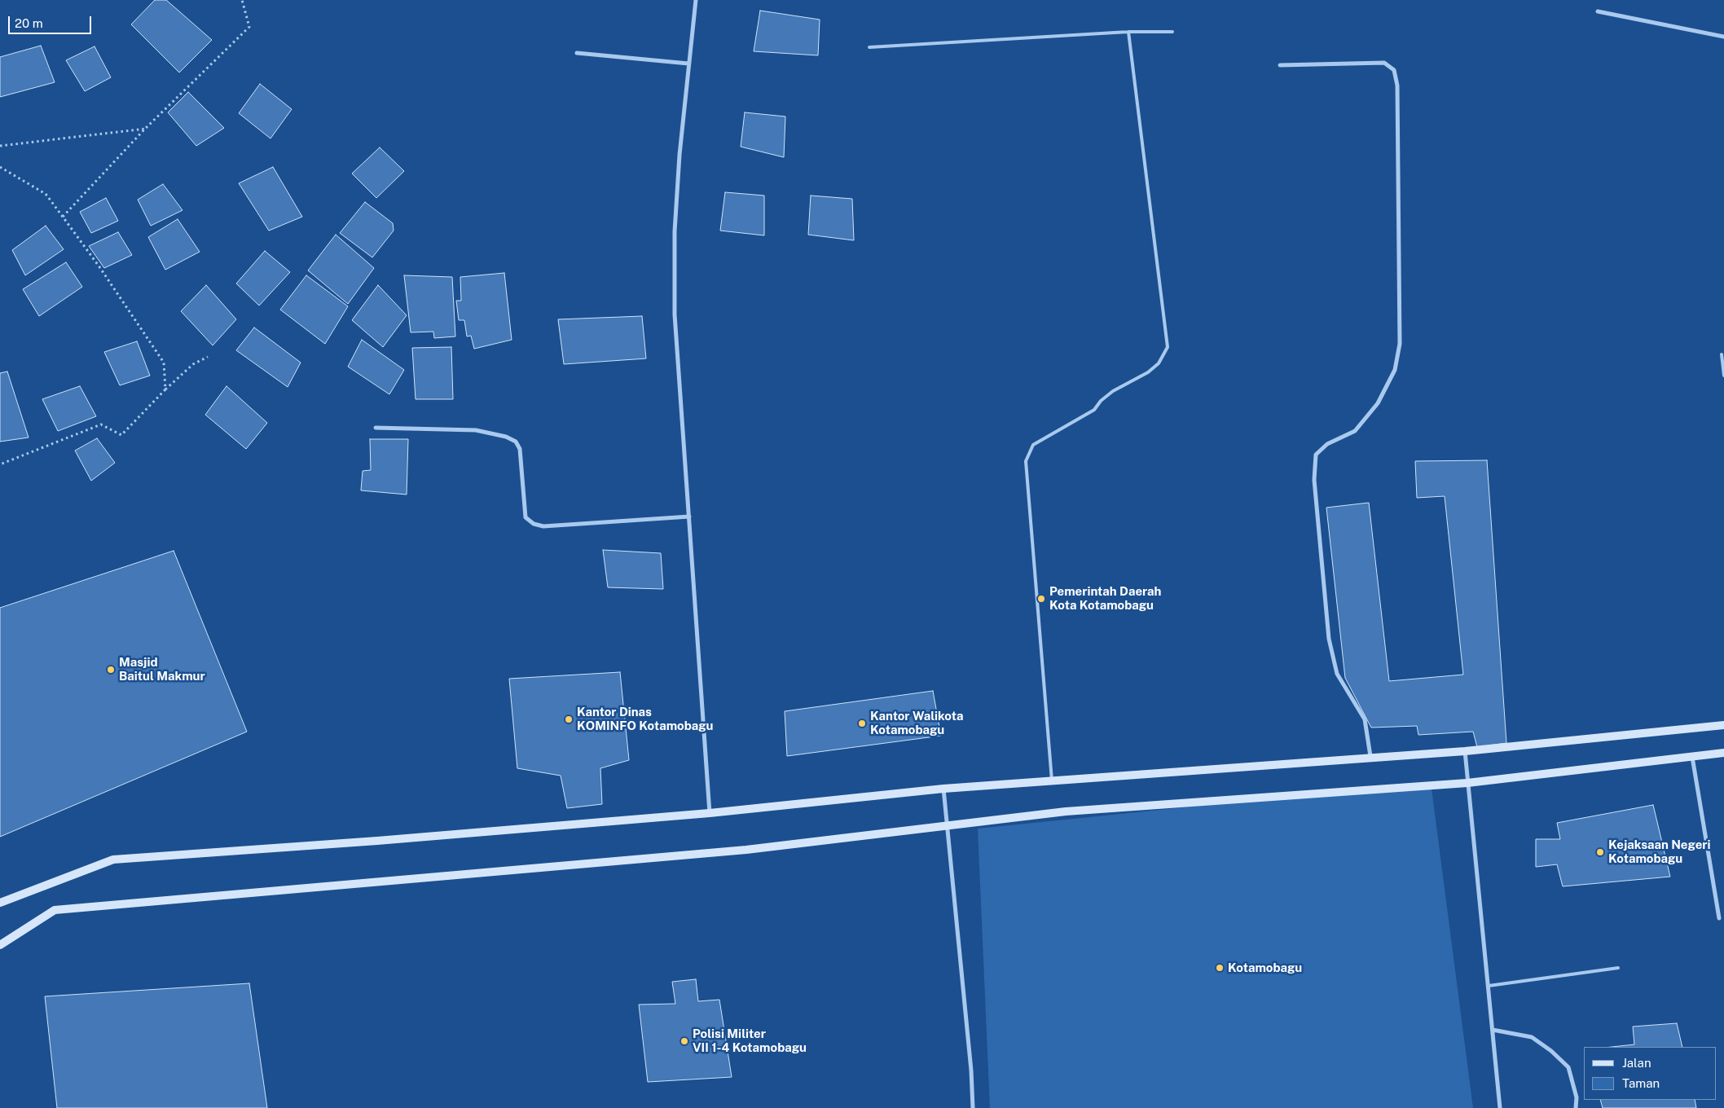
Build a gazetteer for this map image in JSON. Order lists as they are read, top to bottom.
{
  "places": [
    "Pemerintah Daerah Kota Kotamobagu",
    "Masjid Baitul Makmur",
    "Kantor Dinas KOMINFO Kotamobagu",
    "Kantor Walikota Kotamobagu",
    "Kejaksaan Negeri Kotamobagu",
    "Kotamobagu",
    "Polisi Militer VII 1-4 Kotamobagu"
  ],
  "legend": ["Jalan", "Taman"],
  "scale_bar": "20 m"
}
